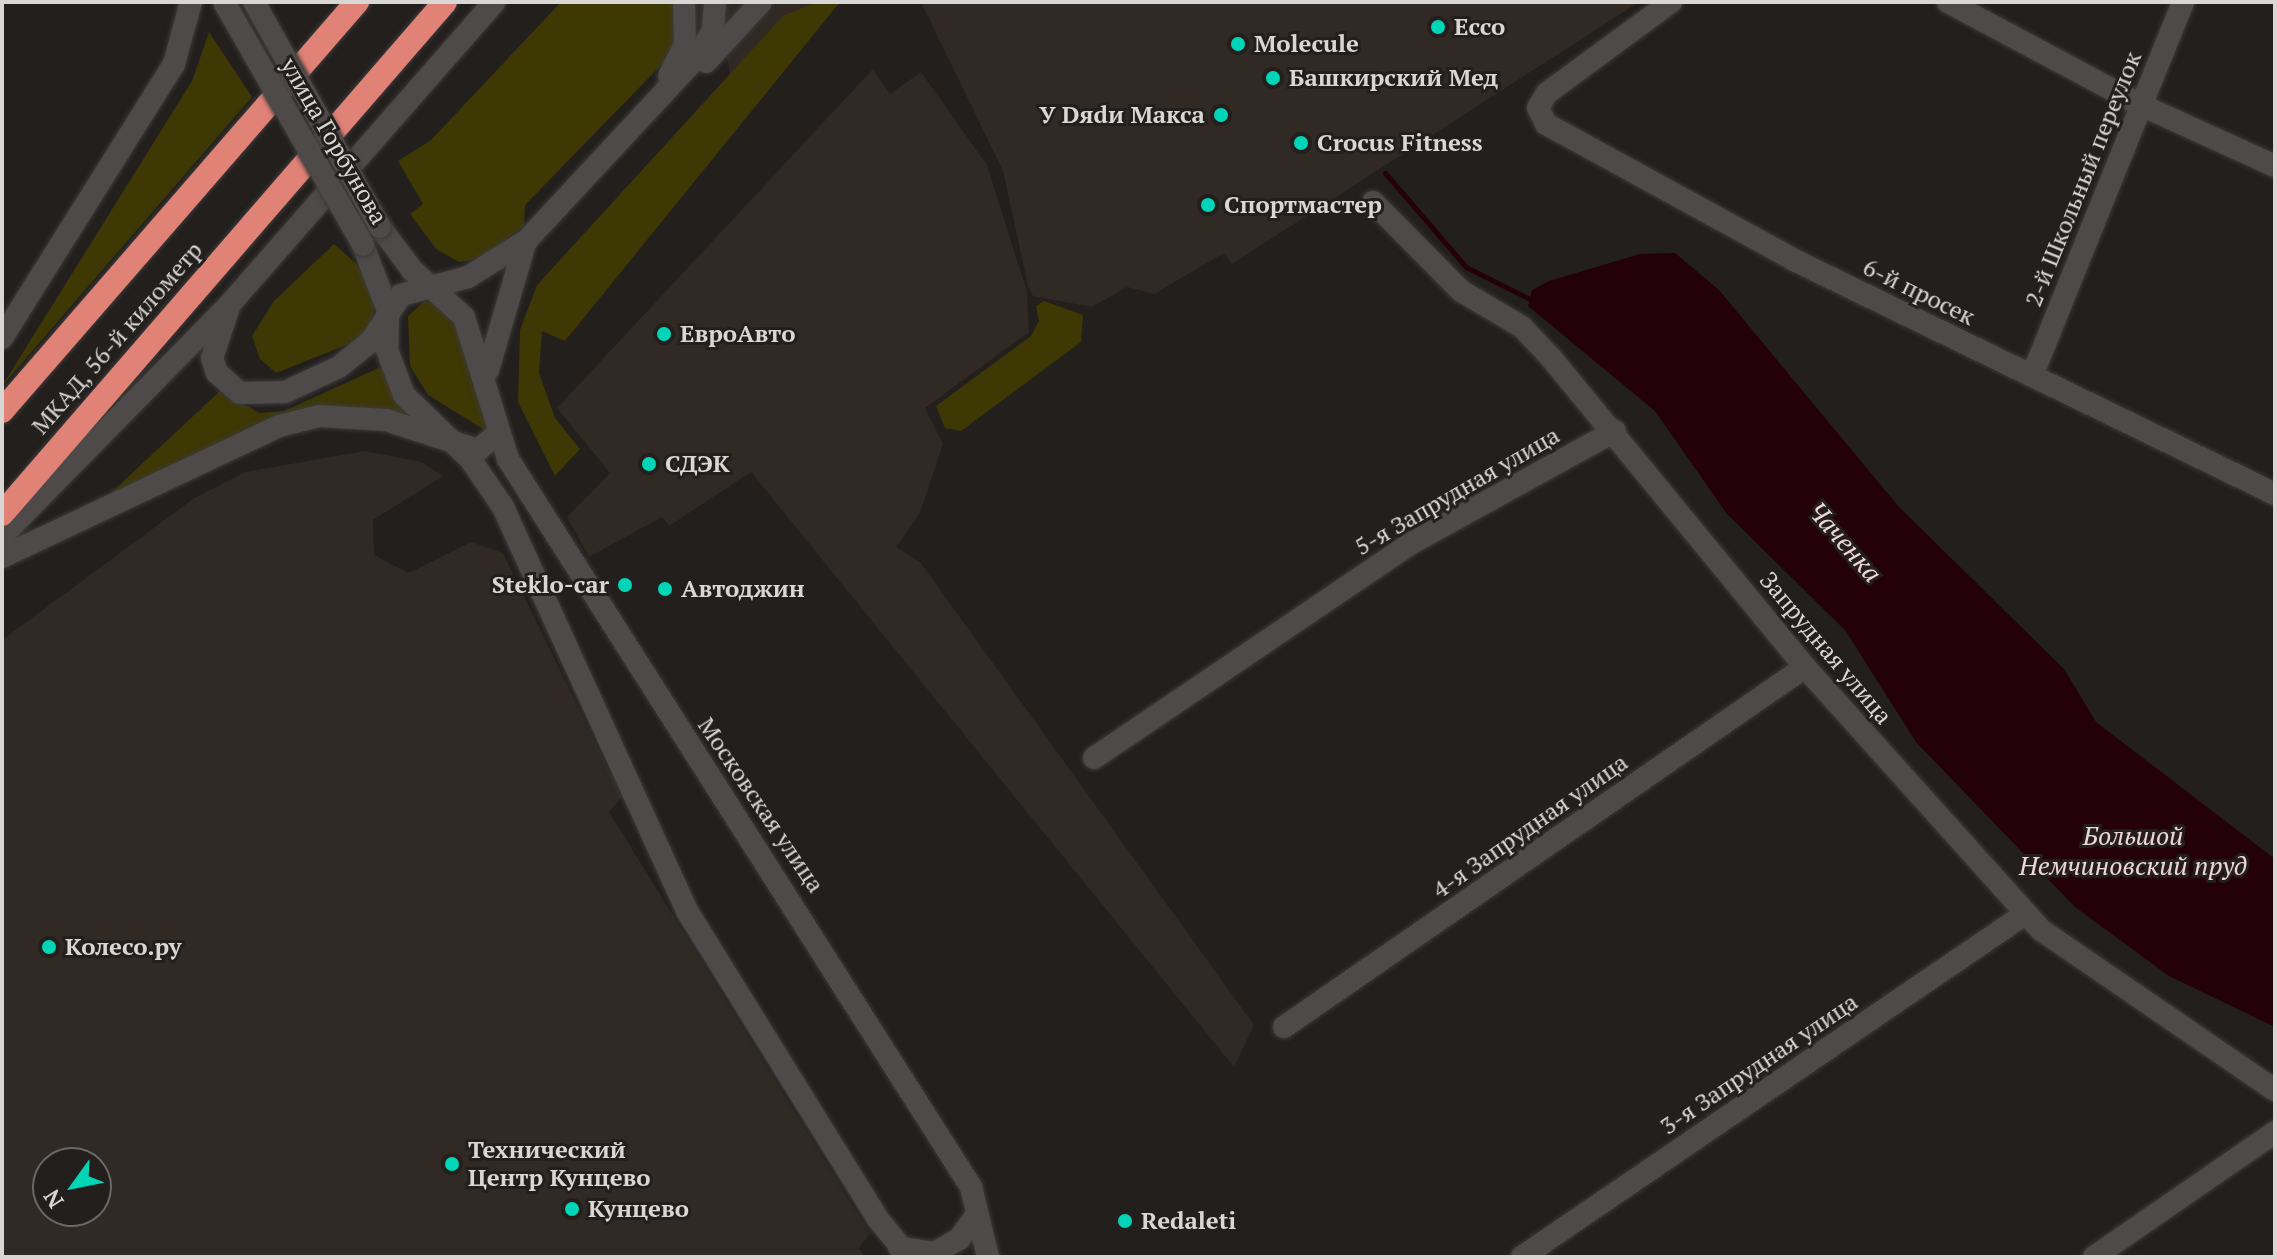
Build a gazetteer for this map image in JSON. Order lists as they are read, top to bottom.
{
  "streets": {
    "highway": ["МКАД, 56-й километр"],
    "street": [
      "улица Горбунова",
      "2-й Школьный переулок",
      "6-й просек",
      "5-я Запрудная улица",
      "Запрудная улица",
      "Московская улица",
      "4-я Запрудная улица",
      "3-я Запрудная улица"
    ]
  },
  "crossings": [
    ["улица Горбунова", "Московская улица"],
    ["2-й Школьный переулок", "6-й просек"],
    ["5-я Запрудная улица", "Запрудная улица"],
    ["Запрудная улица", "4-я Запрудная улица"],
    ["Запрудная улица", "3-я Запрудная улица"]
  ],
  "water": ["Чаченка", "Большой Немчиновский пруд"],
  "places": [
    "Ecco",
    "Molecule",
    "Башкирский Мед",
    "У Dяdи Макса",
    "Crocus Fitness",
    "Спортмастер",
    "ЕвроАвто",
    "СДЭК",
    "Steklo-car",
    "Автоджин",
    "Колесо.ру",
    "Технический Центр Кунцево",
    "Кунцево",
    "Redaleti"
  ],
  "north": "bottom left"
}
